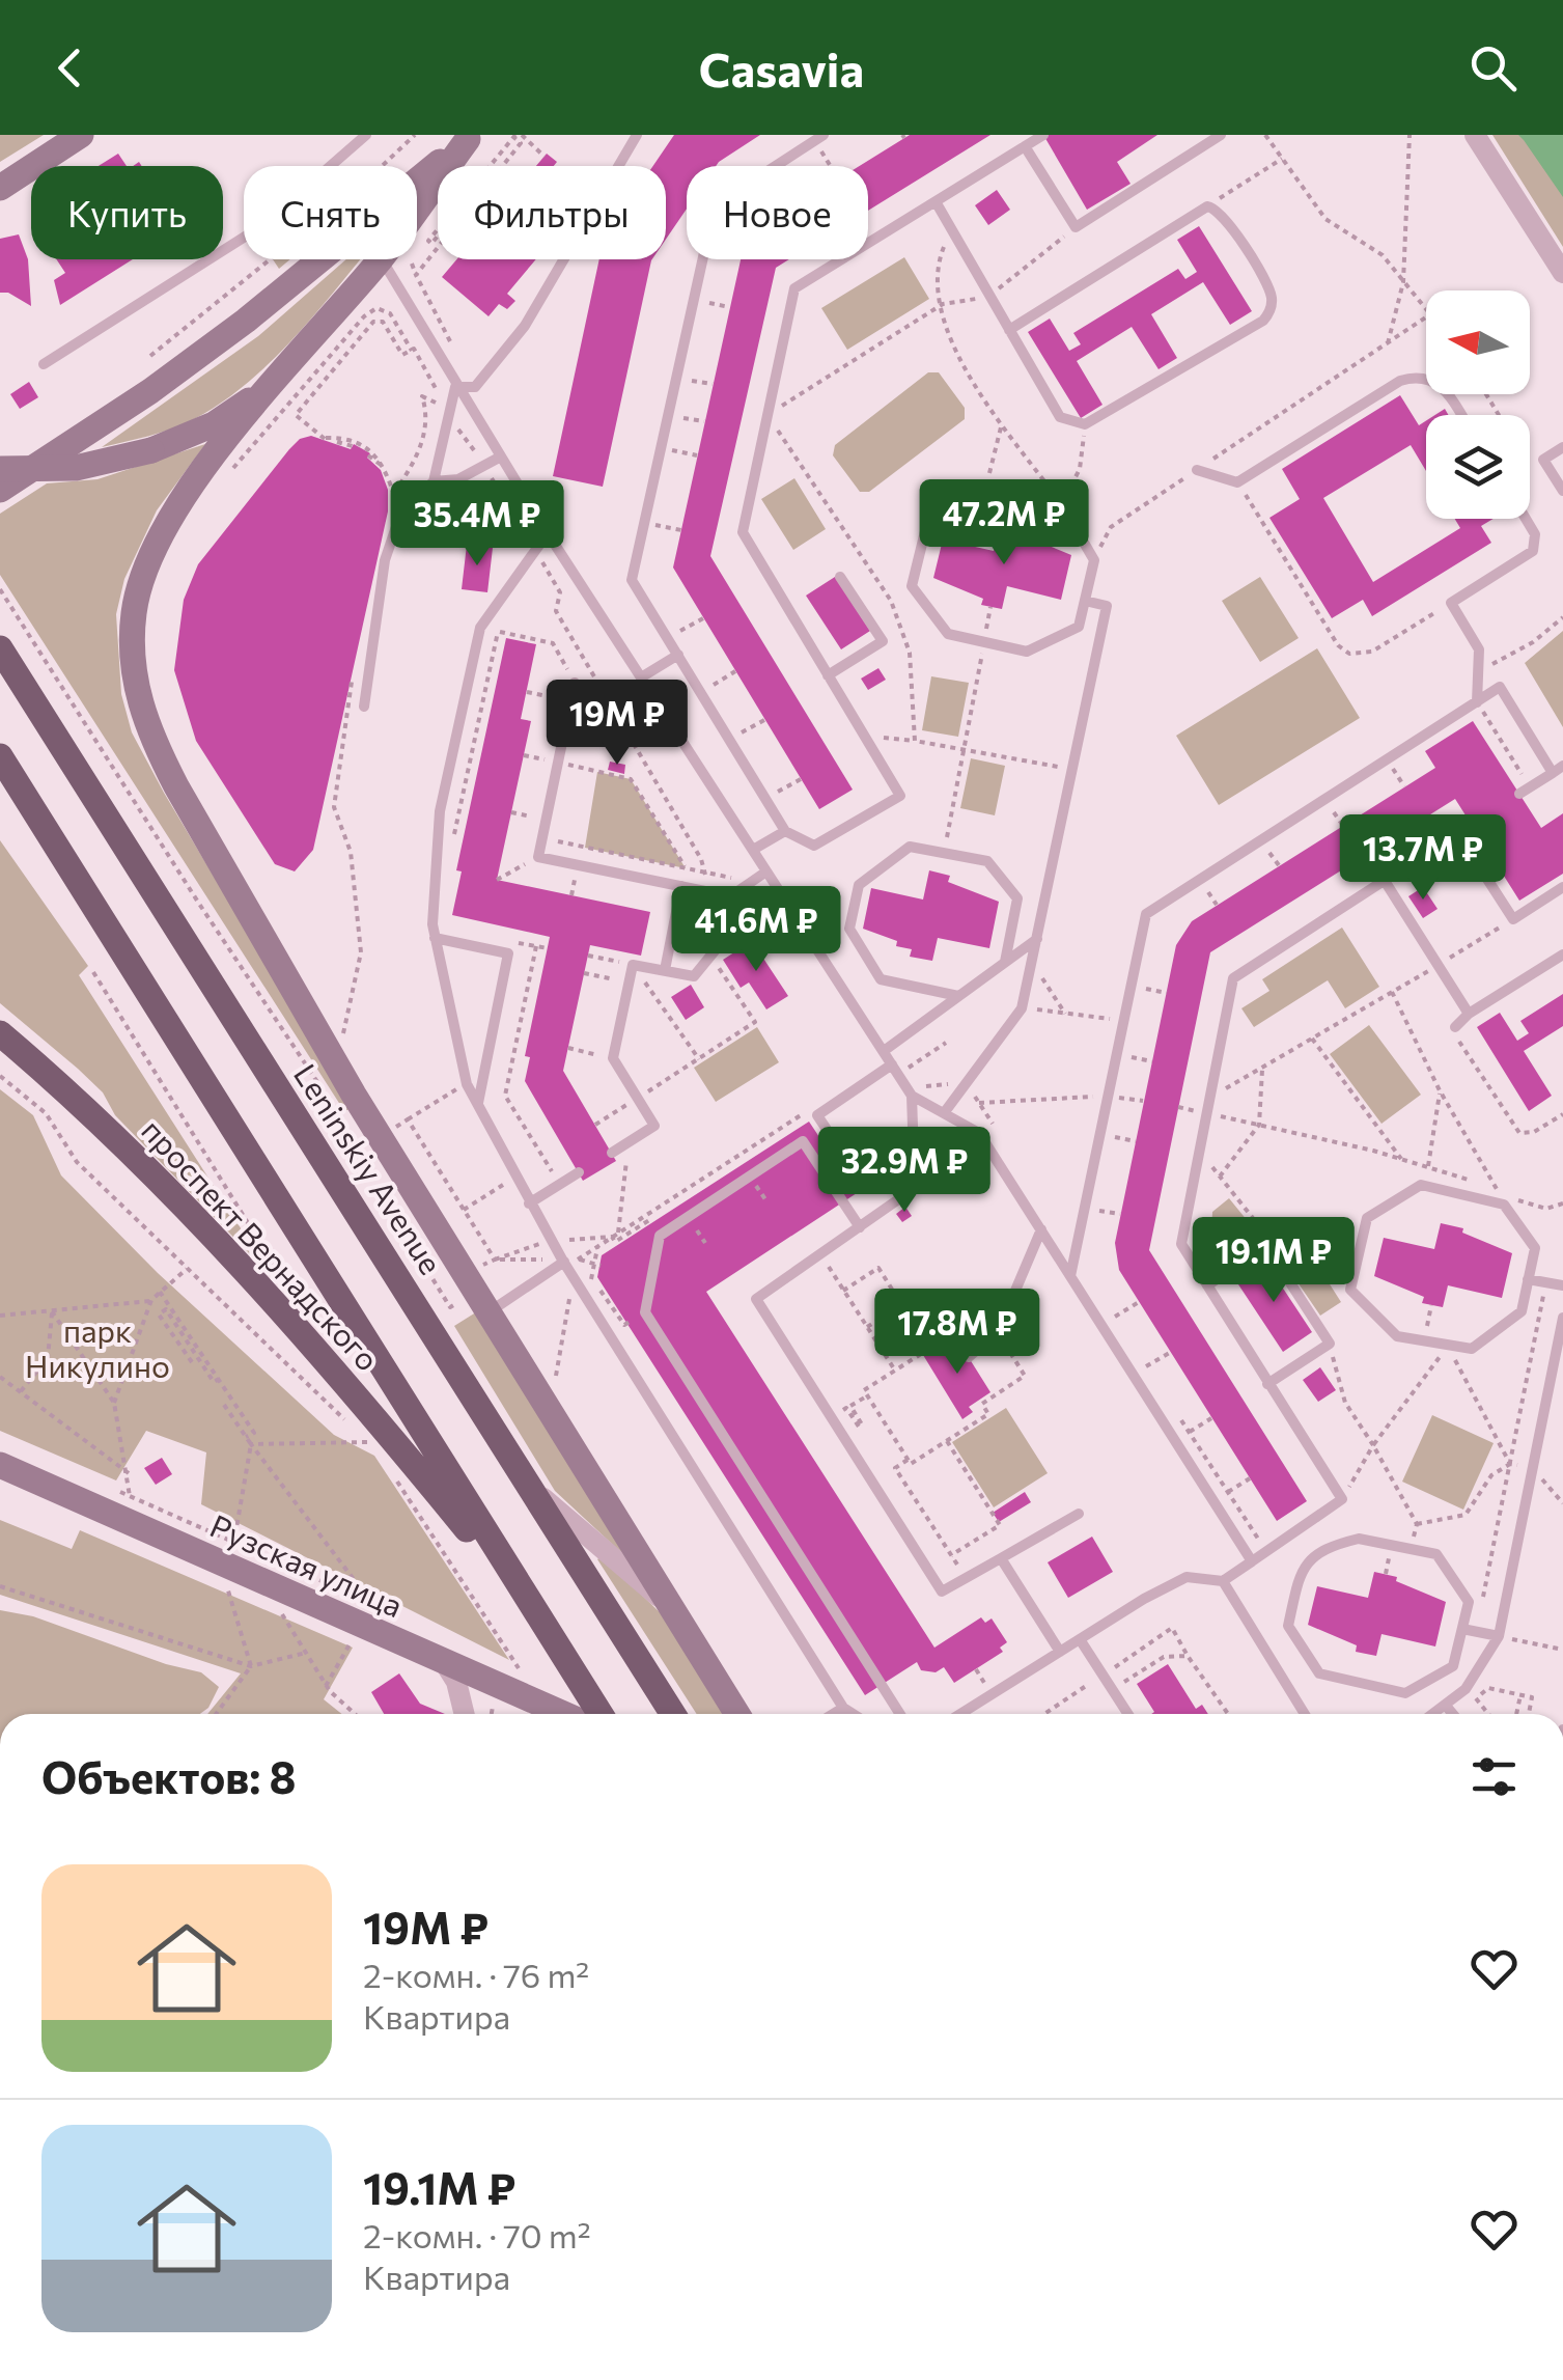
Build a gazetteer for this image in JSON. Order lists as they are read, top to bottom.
{
  "streets": {
    "main road": ["Leninskiy Avenue", "проспект Вернадского", "Рузская улица"]
  },
  "parks": ["парк Никулино"],
  "north": "left",
  "page": {
    "header": "Casavia",
    "chip": [
      "Купить",
      "Снять",
      "Фильтры",
      "Новое"
    ],
    "price": [
      "47.2M ₽",
      "35.4M ₽",
      "19M ₽",
      "13.7M ₽",
      "41.6M ₽",
      "32.9M ₽",
      "19.1M ₽",
      "17.8M ₽"
    ],
    "heading": "Объектов: 8",
    "list": [
      {
        "name": "19M ₽",
        "note": "2-комн. · 76 m² · Квартира"
      },
      {
        "name": "19.1M ₽",
        "note": "2-комн. · 70 m² · Квартира"
      }
    ]
  }
}
